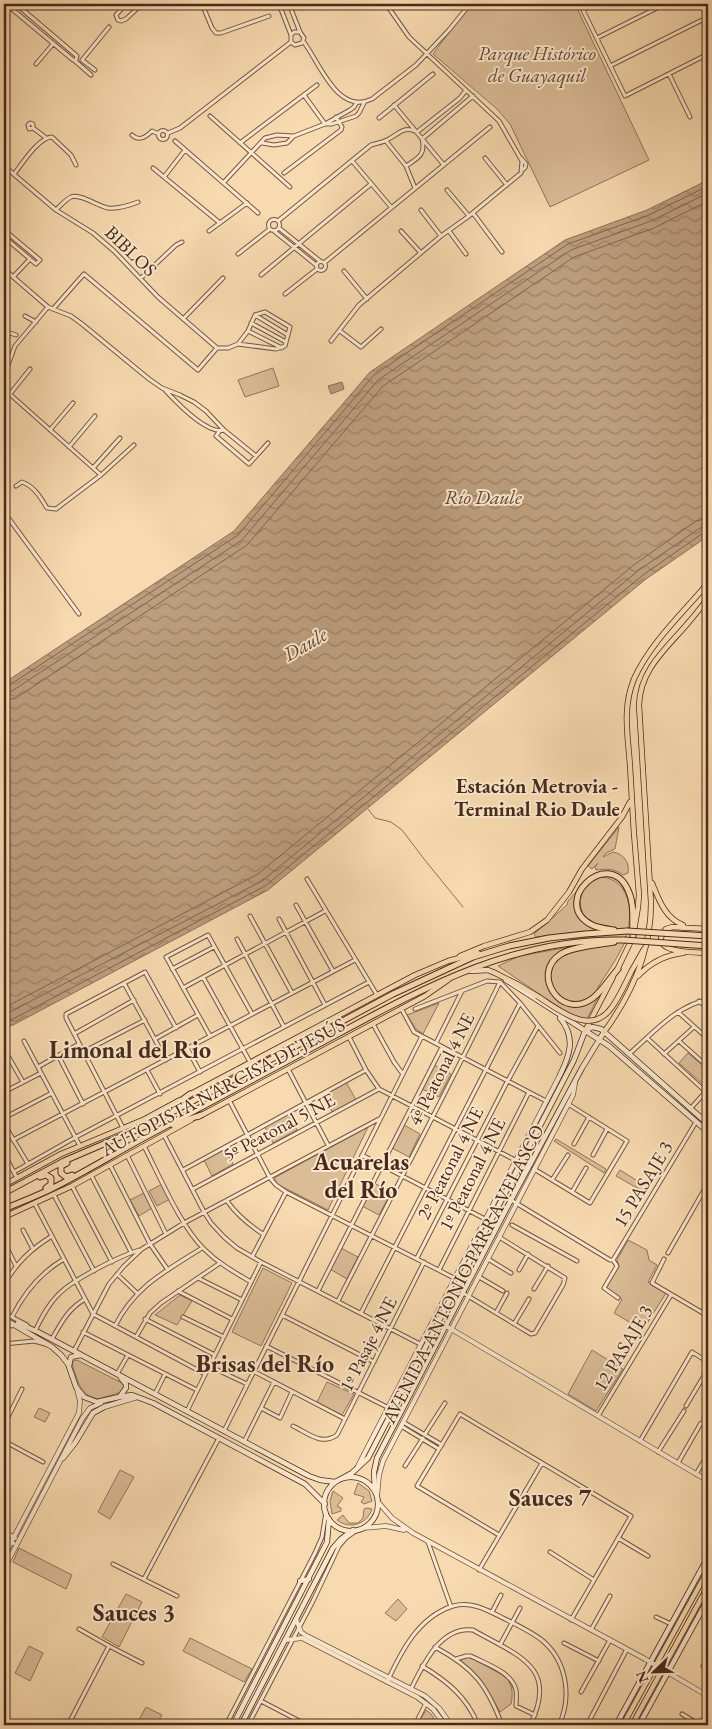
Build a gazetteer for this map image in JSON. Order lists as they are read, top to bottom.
{
  "streets": {
    "highway": ["AUTOPISTA NARCISA DE JESÚS"],
    "main road": ["AVENIDA ANTONIO PARRA VELASCO"],
    "street": [
      "BIBLOS",
      "4º Peatonal 4 NE",
      "5º Peatonal 5 NE",
      "2º Peatonal 4 NE",
      "1º Peatonal 4 NE",
      "15 PASAJE 3",
      "1º Pasaje 4 NE",
      "12 PASAJE 3"
    ]
  },
  "districts": [
    "Estación Metrovia - Terminal Rio Daule",
    "Limonal del Rio",
    "Acuarelas del Río",
    "Brisas del Río",
    "Sauces 7",
    "Sauces 3"
  ],
  "water": ["Río Daule", "Daule"],
  "parks": ["Parque Histórico de Guayaquil"],
  "north": "bottom left"
}
